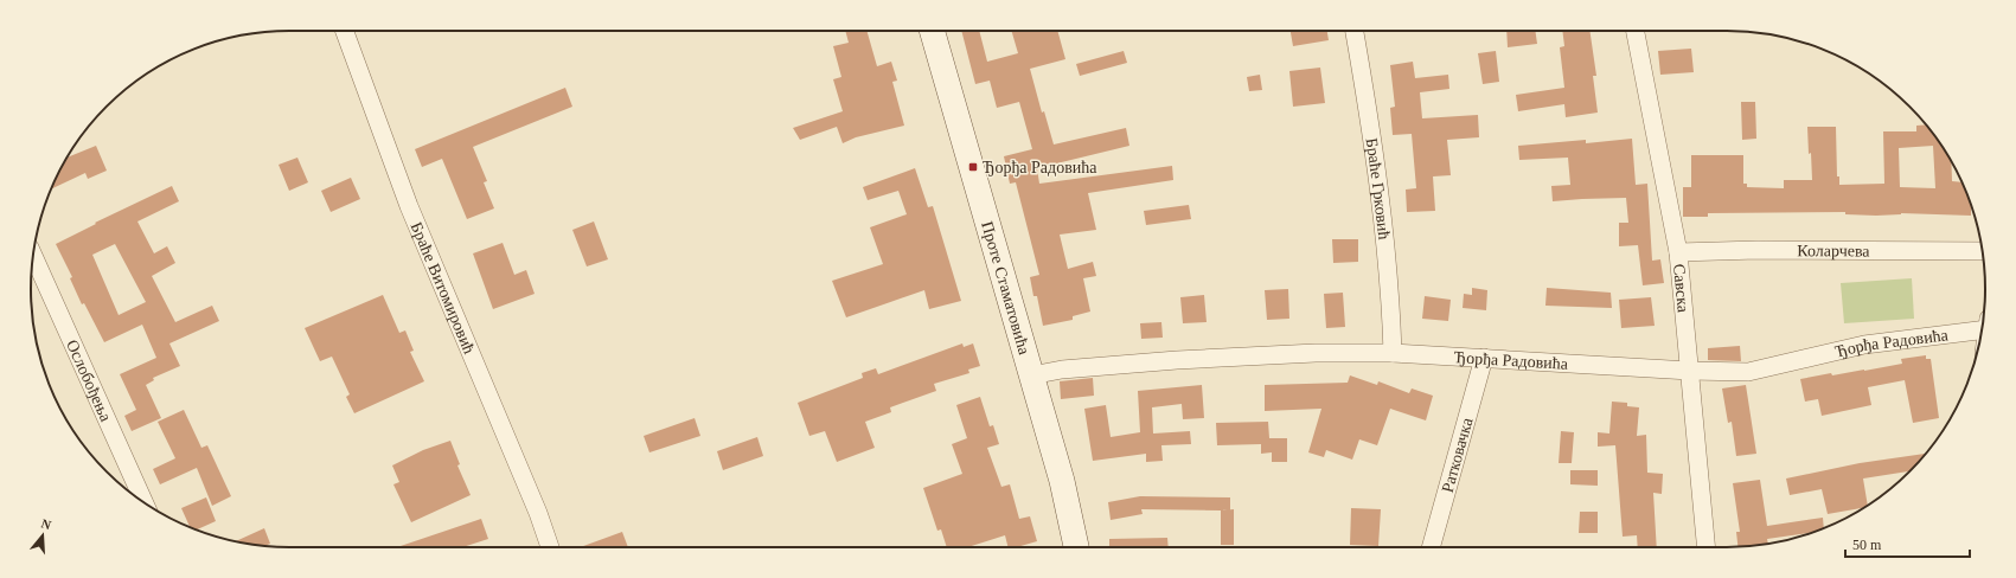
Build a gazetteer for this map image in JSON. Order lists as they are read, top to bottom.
{
  "streets": {
    "street": [
      "Браће Грковић",
      "Коларчева",
      "Браће Витомировић",
      "Проте Стаматовића",
      "Савска",
      "Ђорђа Радовића",
      "Ослобођења",
      "Ратковачка"
    ]
  },
  "crossings": [
    ["Браће Грковић", "Ђорђа Радовића"],
    ["Коларчева", "Савска"],
    ["Проте Стаматовића", "Ђорђа Радовића"],
    ["Савска", "Ђорђа Радовића"],
    ["Ђорђа Радовића", "Ратковачка"]
  ],
  "places": {
    "transit": ["Ђорђа Радовића"]
  },
  "scale_bar": "50 m",
  "north": "top"
}
